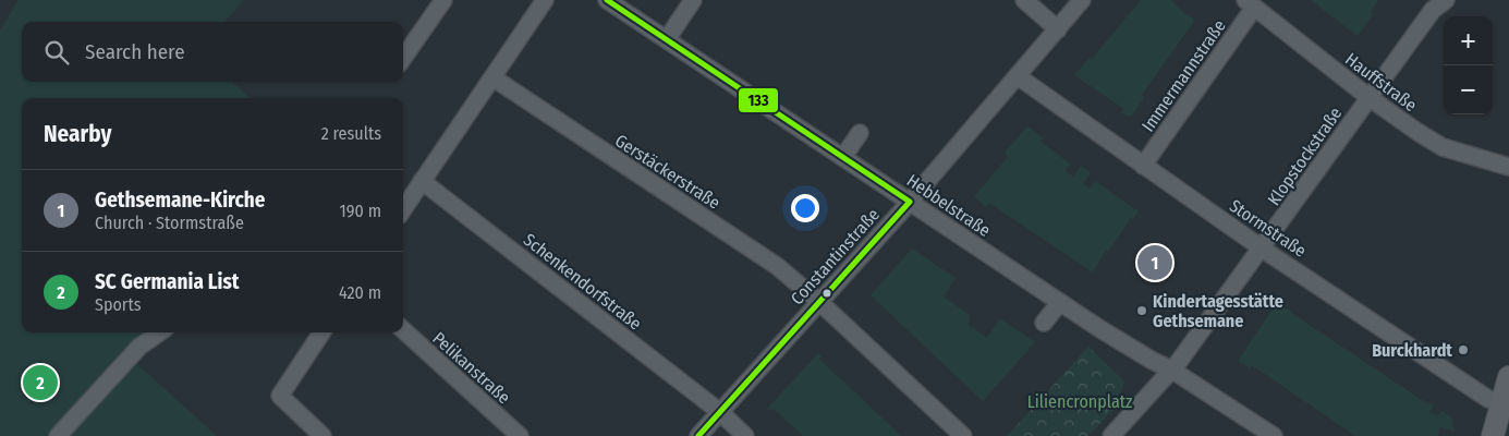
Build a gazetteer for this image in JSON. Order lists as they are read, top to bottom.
{
  "streets": {
    "street": [
      "Immermannstraße",
      "Hauffstraße",
      "Klopstockstraße",
      "Gerstäckerstraße",
      "Hebbelstraße",
      "Stormstraße",
      "Constantinstraße",
      "Schenkendorfstraße",
      "Pelikanstraße"
    ]
  },
  "crossings": [
    ["Immermannstraße", "Hauffstraße"],
    ["Immermannstraße", "Stormstraße"],
    ["Hauffstraße", "Klopstockstraße"],
    ["Klopstockstraße", "Hebbelstraße"],
    ["Klopstockstraße", "Stormstraße"],
    ["Gerstäckerstraße", "Constantinstraße"],
    ["Hebbelstraße", "Constantinstraße"],
    ["Stormstraße", "Constantinstraße"],
    ["Constantinstraße", "Schenkendorfstraße"]
  ],
  "parks": ["Liliencronplatz"],
  "places": ["Kindertagesstätte Gethsemane", "Burckhardt"],
  "lines": ["transit line 133"],
  "page": {
    "map_buttons": ["+", "−"],
    "search": "Search here",
    "heading": ["Nearby", "2 results"],
    "list": [
      {
        "mark": "1",
        "name": "Gethsemane-Kirche",
        "note": "Church · Stormstraße",
        "value": "190 m"
      },
      {
        "mark": "2",
        "name": "SC Germania List",
        "note": "Sports",
        "value": "420 m"
      }
    ],
    "pins": ["1", "2"]
  }
}
